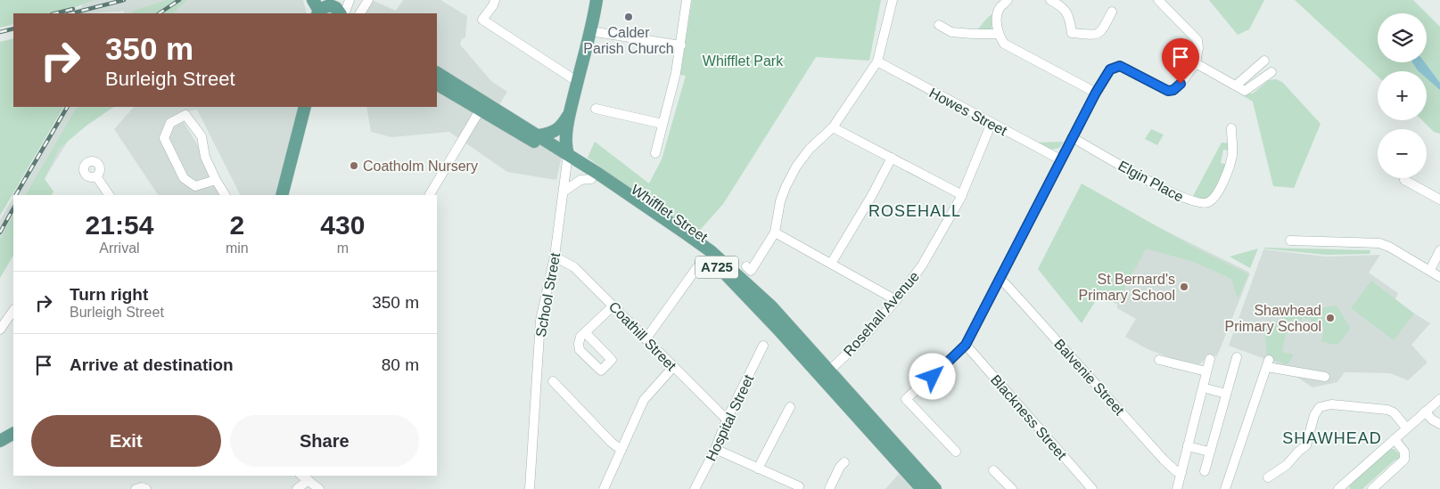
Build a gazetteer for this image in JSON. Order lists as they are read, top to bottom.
{
  "streets": {
    "main road": ["Whifflet Street", "A725"],
    "street": [
      "Howes Street",
      "Elgin Place",
      "School Street",
      "Rosehall Avenue",
      "Coathill Street",
      "Balvenie Street",
      "Blackness Street",
      "Hospital Street"
    ]
  },
  "crossings": [
    ["Howes Street", "Rosehall Avenue"],
    ["Whifflet Street", "School Street"],
    ["Whifflet Street", "Rosehall Avenue"],
    ["School Street", "Coathill Street"],
    ["Coathill Street", "Hospital Street"]
  ],
  "districts": ["ROSEHALL", "SHAWHEAD"],
  "parks": ["Whifflet Park"],
  "places": [
    "Calder Parish Church",
    "Coatholm Nursery",
    "St Bernard's Primary School",
    "Shawhead Primary School"
  ],
  "page": {
    "map_buttons": ["+", "−"],
    "turn": ["350 m", "Burleigh Street"],
    "eta": [
      "21:54",
      "Arrival",
      "2",
      "min",
      "430",
      "m"
    ],
    "list": [
      {
        "name": "Turn right",
        "note": "Burleigh Street",
        "value": "350 m"
      },
      {
        "name": "Arrive at destination",
        "value": "80 m"
      }
    ],
    "buttons": ["Exit", "Share"]
  }
}
